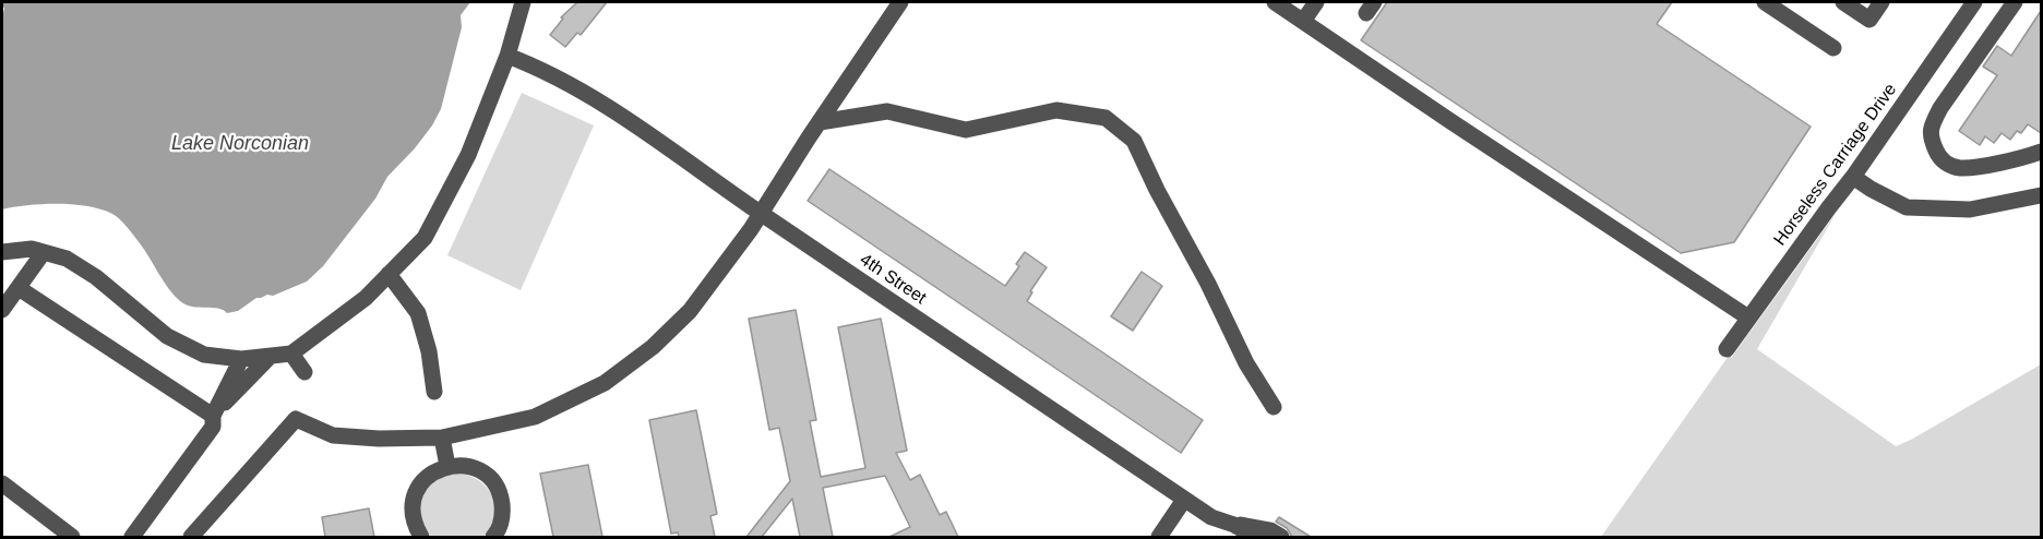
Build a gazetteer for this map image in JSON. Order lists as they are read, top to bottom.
{
  "streets": {
    "street": ["Horseless Carriage Drive", "4th Street"]
  },
  "water": ["Lake Norconian"]
}
